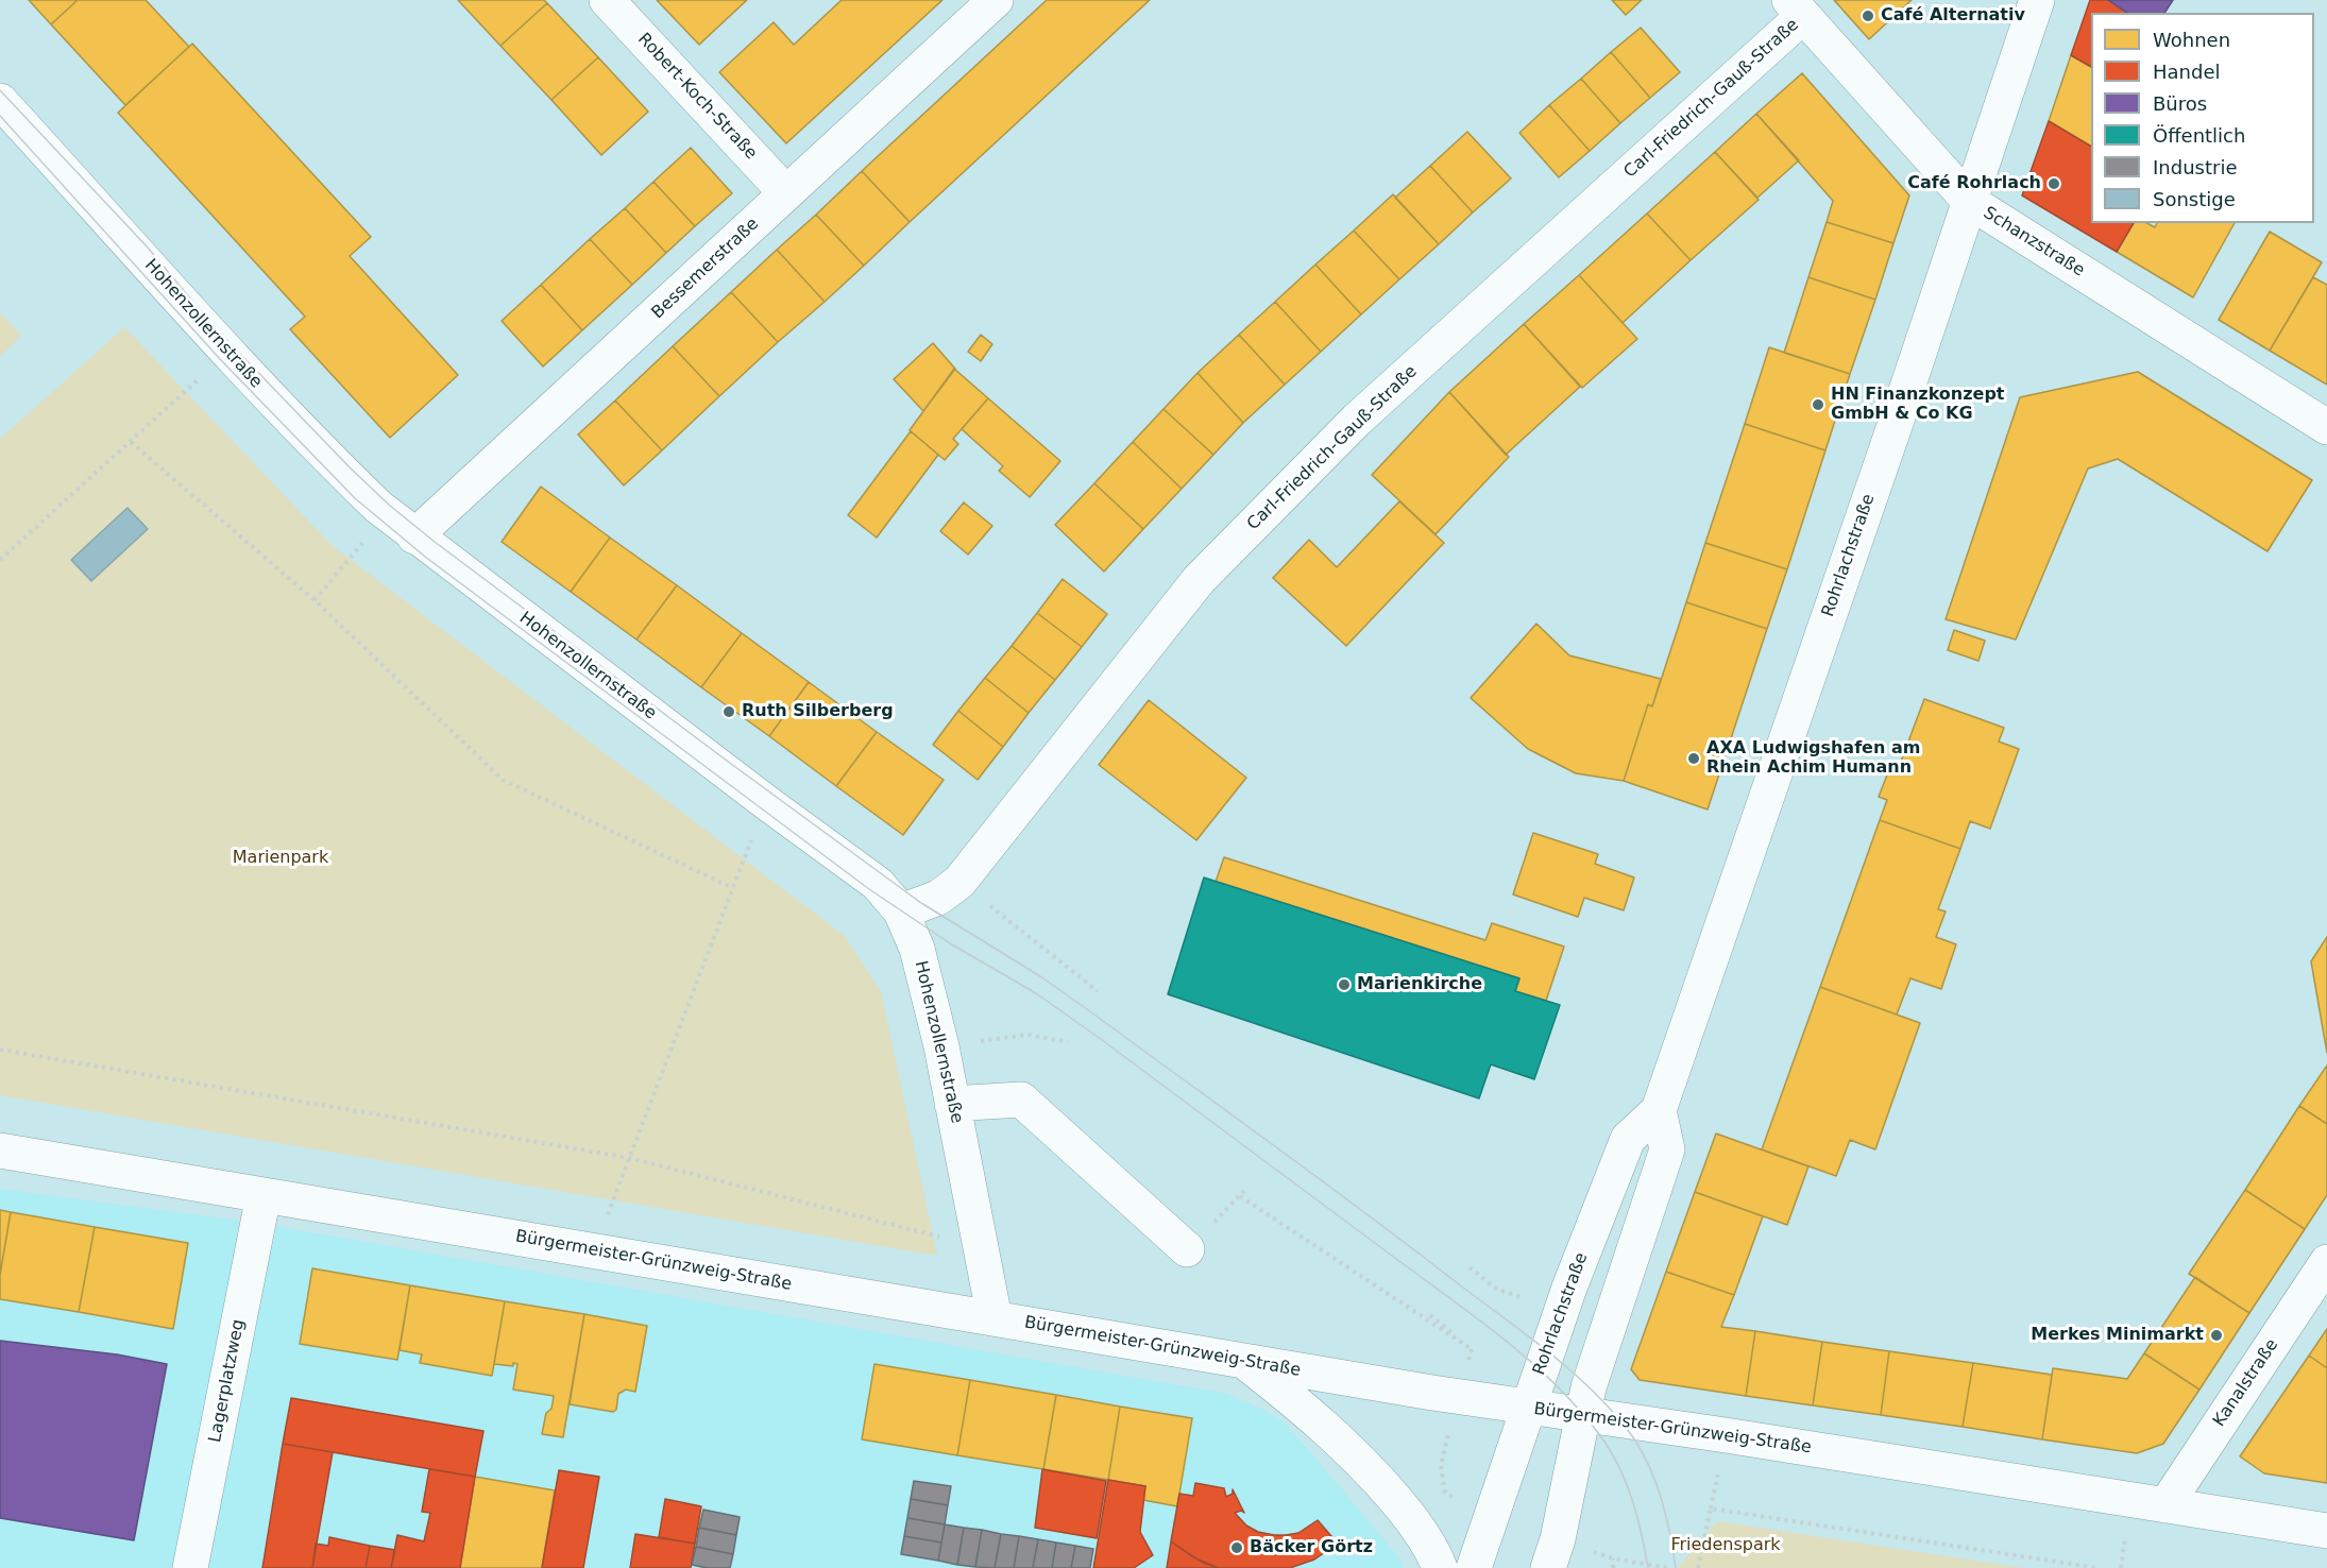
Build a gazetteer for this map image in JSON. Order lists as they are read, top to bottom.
{
  "streets": {
    "street": [
      "Robert-Koch-Straße",
      "Carl-Friedrich-Gauß-Straße",
      "Schanzstraße",
      "Bessemerstraße",
      "Hohenzollernstraße",
      "Rohrlachstraße",
      "Bürgermeister-Grünzweig-Straße",
      "Lagerplatzweg",
      "Kanalstraße"
    ]
  },
  "crossings": [
    ["Robert-Koch-Straße", "Bessemerstraße"],
    ["Carl-Friedrich-Gauß-Straße", "Schanzstraße"],
    ["Carl-Friedrich-Gauß-Straße", "Hohenzollernstraße"],
    ["Schanzstraße", "Rohrlachstraße"],
    ["Bessemerstraße", "Hohenzollernstraße"],
    ["Hohenzollernstraße", "Bürgermeister-Grünzweig-Straße"],
    ["Rohrlachstraße", "Bürgermeister-Grünzweig-Straße"],
    ["Bürgermeister-Grünzweig-Straße", "Lagerplatzweg"],
    ["Bürgermeister-Grünzweig-Straße", "Kanalstraße"]
  ],
  "parks": ["Marienpark", "Friedenspark"],
  "places": [
    "Café Alternativ",
    "Café Rohrlach",
    "HN Finanzkonzept GmbH & Co KG",
    "Ruth Silberberg",
    "AXA Ludwigshafen am Rhein Achim Humann",
    "Marienkirche",
    "Merkes Minimarkt",
    "Bäcker Görtz"
  ],
  "legend": [
    "Wohnen",
    "Handel",
    "Büros",
    "Öffentlich",
    "Industrie",
    "Sonstige"
  ]
}
